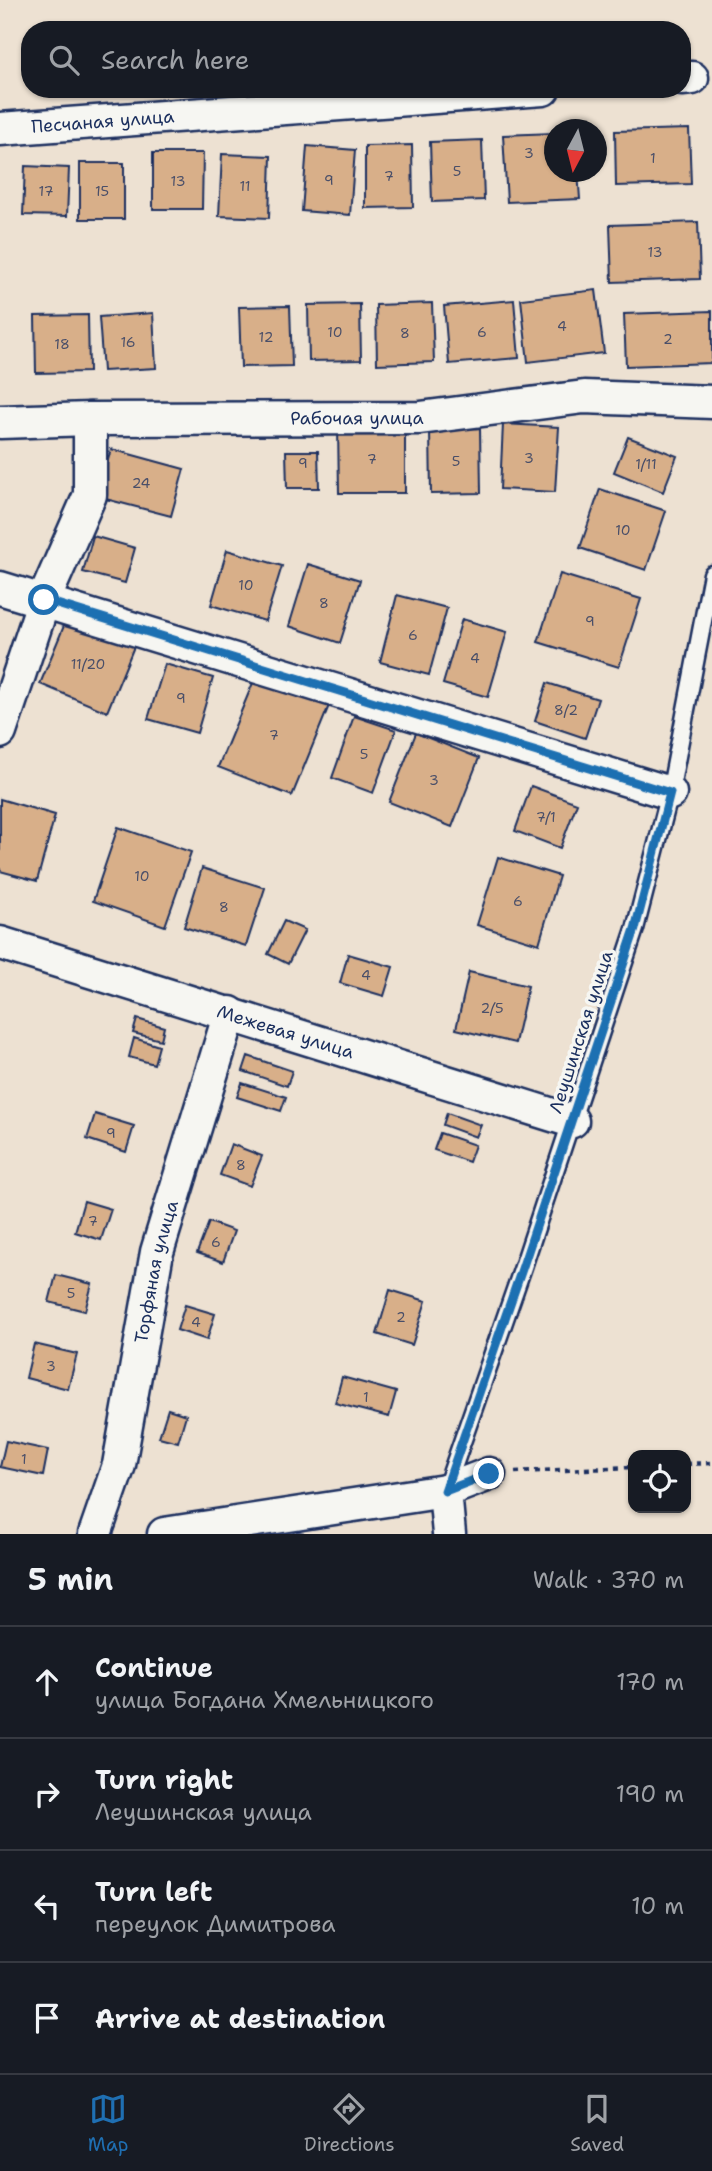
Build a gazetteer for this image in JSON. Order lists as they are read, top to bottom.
{
  "streets": {
    "street": [
      "Песчаная улица",
      "Рабочая улица",
      "Межевая улица",
      "Торфяная улица"
    ],
    "lane": ["Леушинская улица"]
  },
  "crossings": [
    ["Межевая улица", "Леушинская улица"],
    ["Межевая улица", "Торфяная улица"]
  ],
  "house_numbers": [
    "3",
    "1",
    "5",
    "7",
    "9",
    "13",
    "11",
    "17",
    "15",
    "13",
    "4",
    "10",
    "6",
    "8",
    "12",
    "2",
    "16",
    "18",
    "3",
    "7",
    "5",
    "9",
    "1/11",
    "24",
    "10",
    "10",
    "8",
    "9",
    "6",
    "4",
    "11/20",
    "9",
    "8/2",
    "7",
    "5",
    "3",
    "7/1",
    "10",
    "6",
    "8",
    "4",
    "2/5",
    "9",
    "8",
    "7",
    "6",
    "5",
    "2",
    "4",
    "3",
    "1",
    "1"
  ],
  "north": "bottom",
  "page": {
    "search": "Search here",
    "heading": ["5 min", "Walk · 370 m"],
    "list": [
      ["Continue", "улица Богдана Хмельницкого", "170 m"],
      ["Turn right", "Леушинская улица", "190 m"],
      ["Turn left", "переулок Димитрова", "10 m"],
      "Arrive at destination"
    ],
    "nav": ["Map", "Directions", "Saved"]
  }
}
